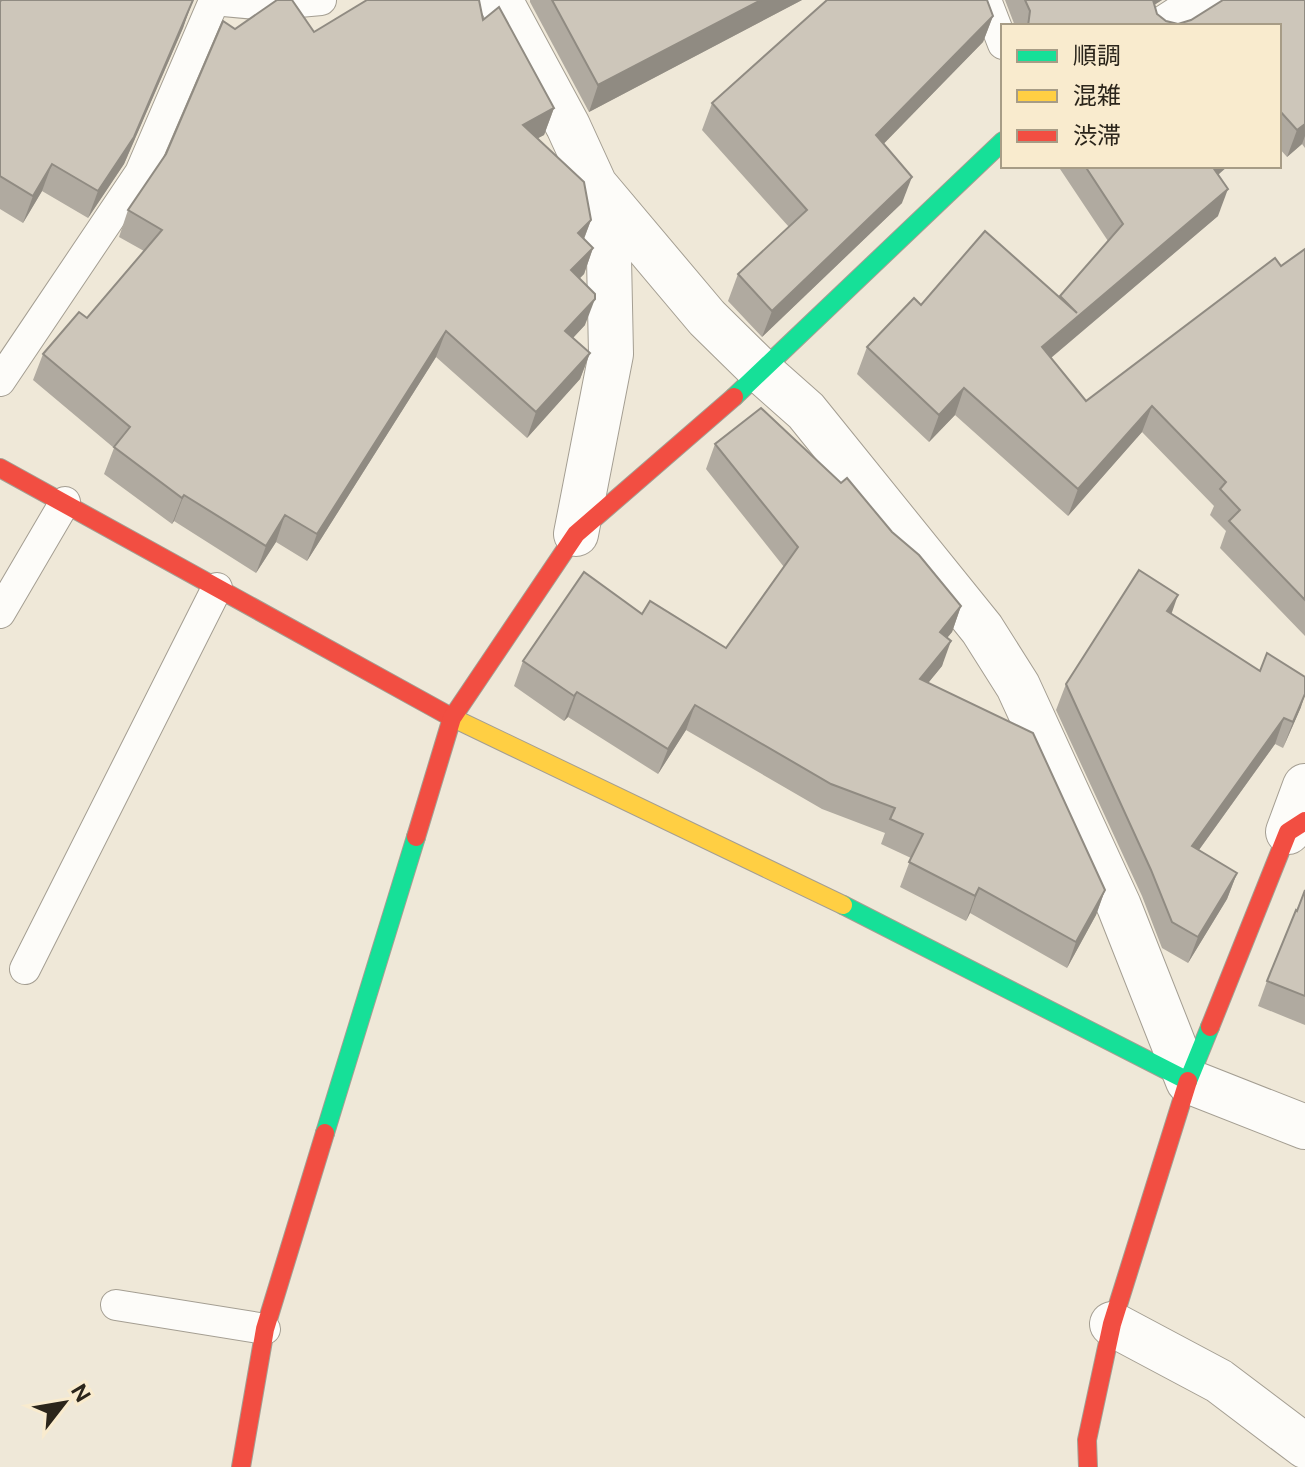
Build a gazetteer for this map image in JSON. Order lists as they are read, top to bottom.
{
  "legend": ["順調", "混雑", "渋滞"],
  "north": "top right"
}
